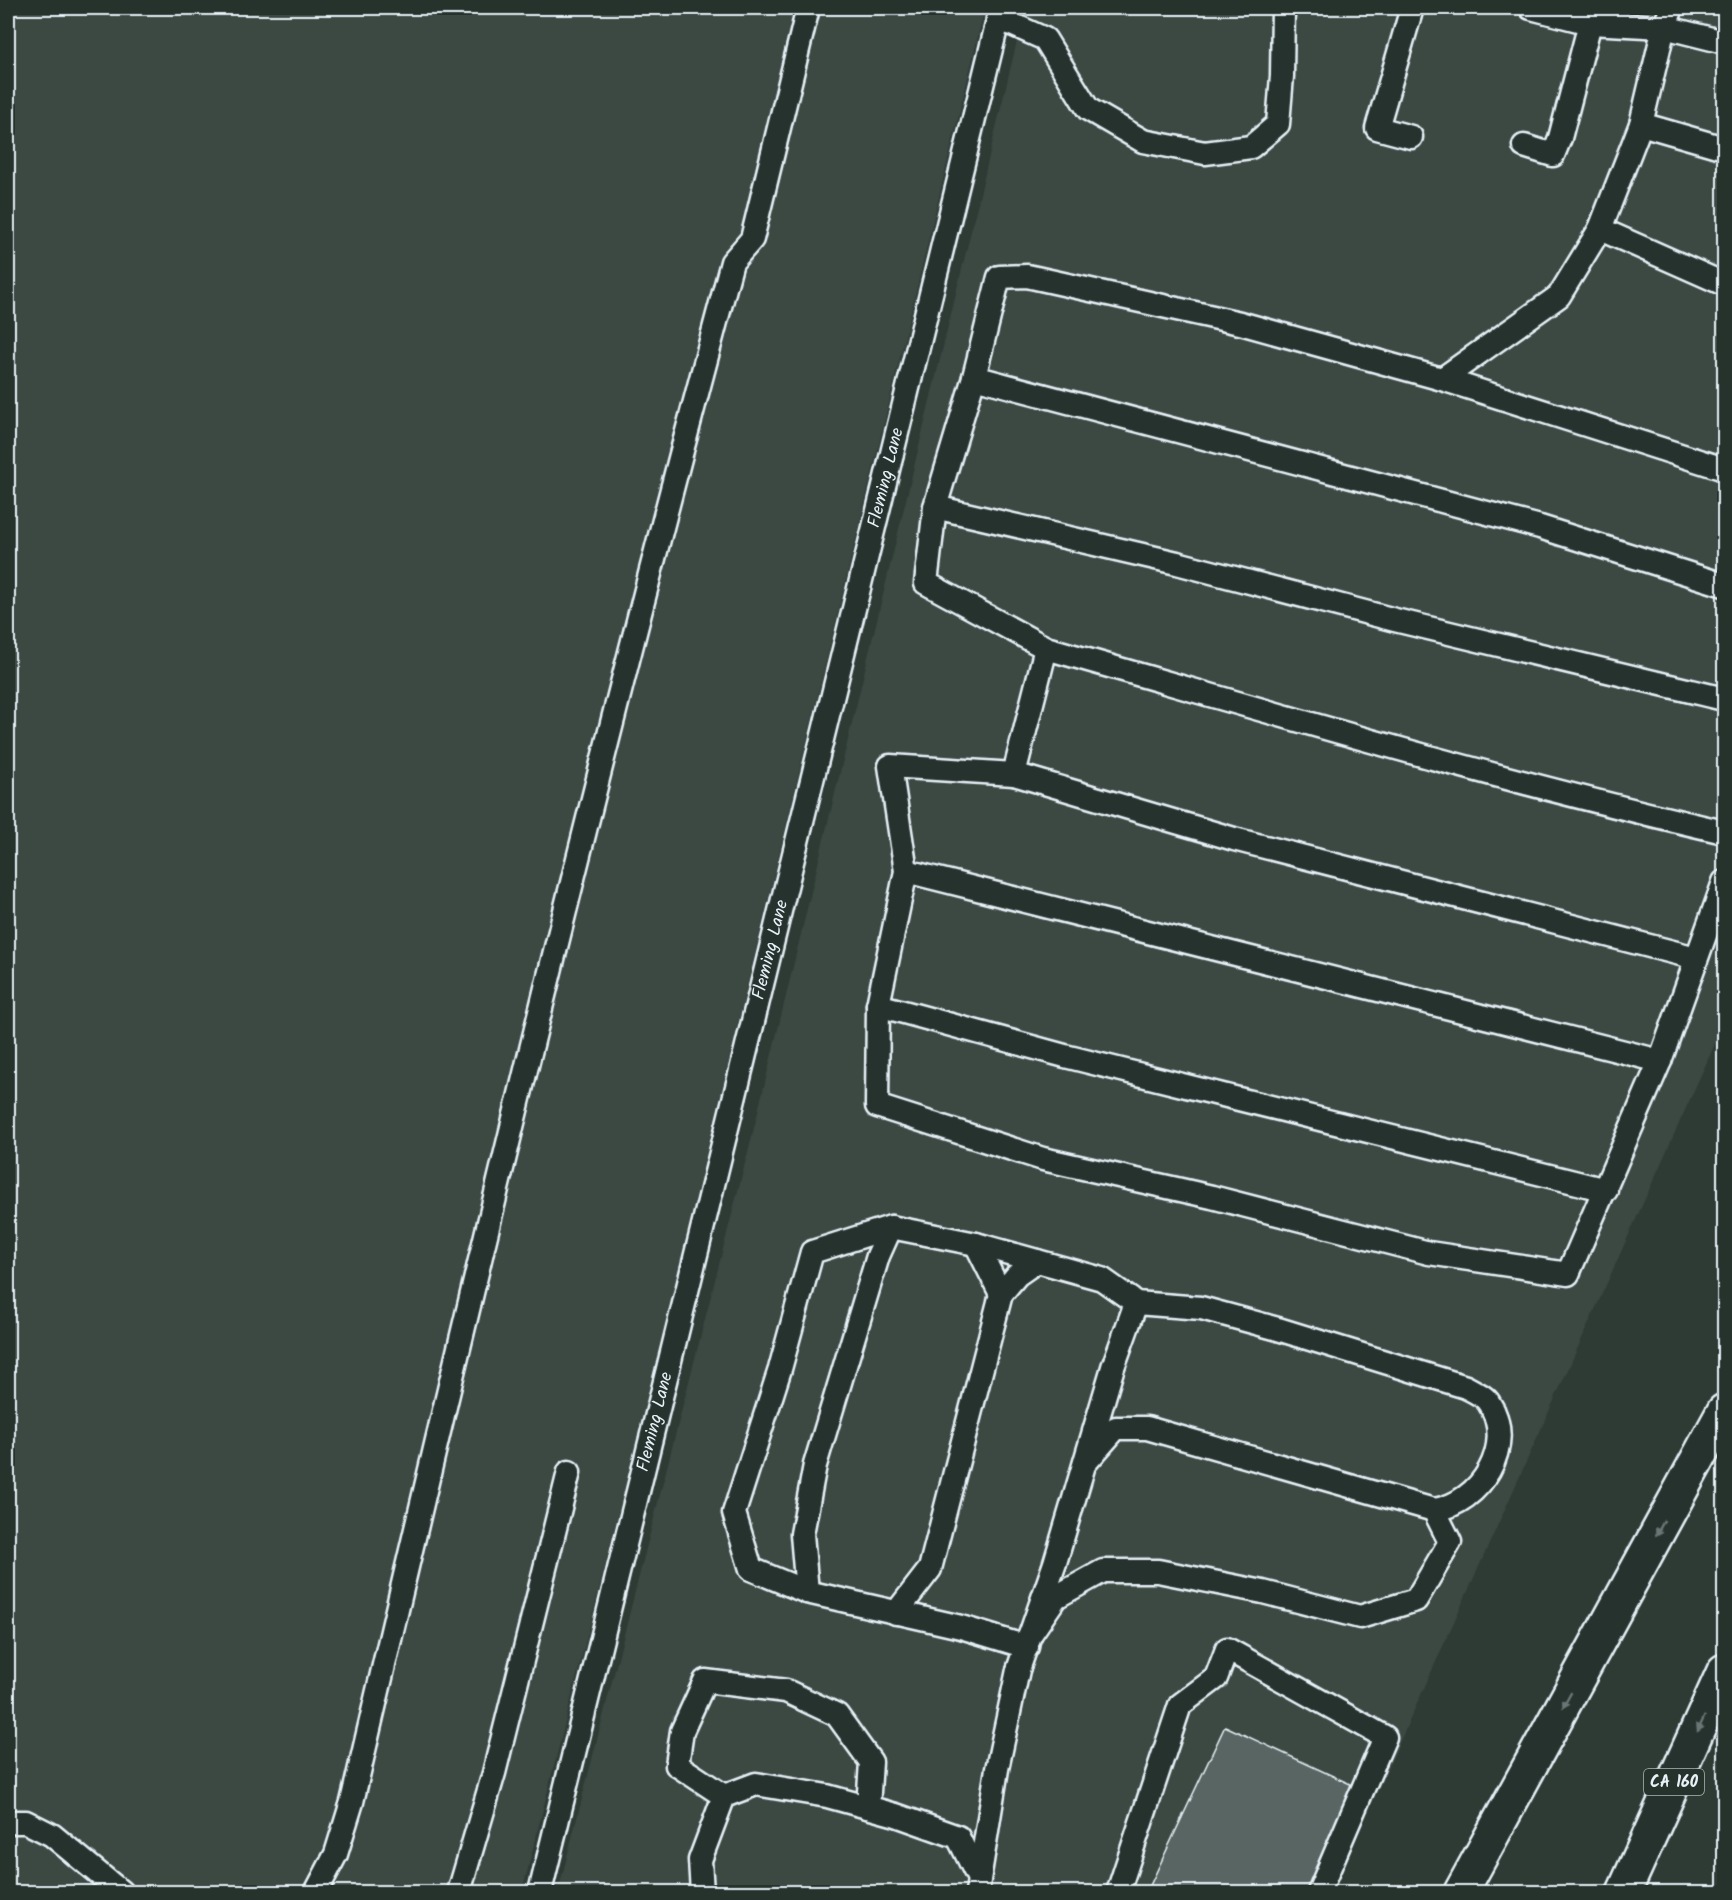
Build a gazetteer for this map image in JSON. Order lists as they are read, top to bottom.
{
  "streets": {
    "highway": ["CA 160"],
    "lane": ["Fleming Lane"]
  }
}
